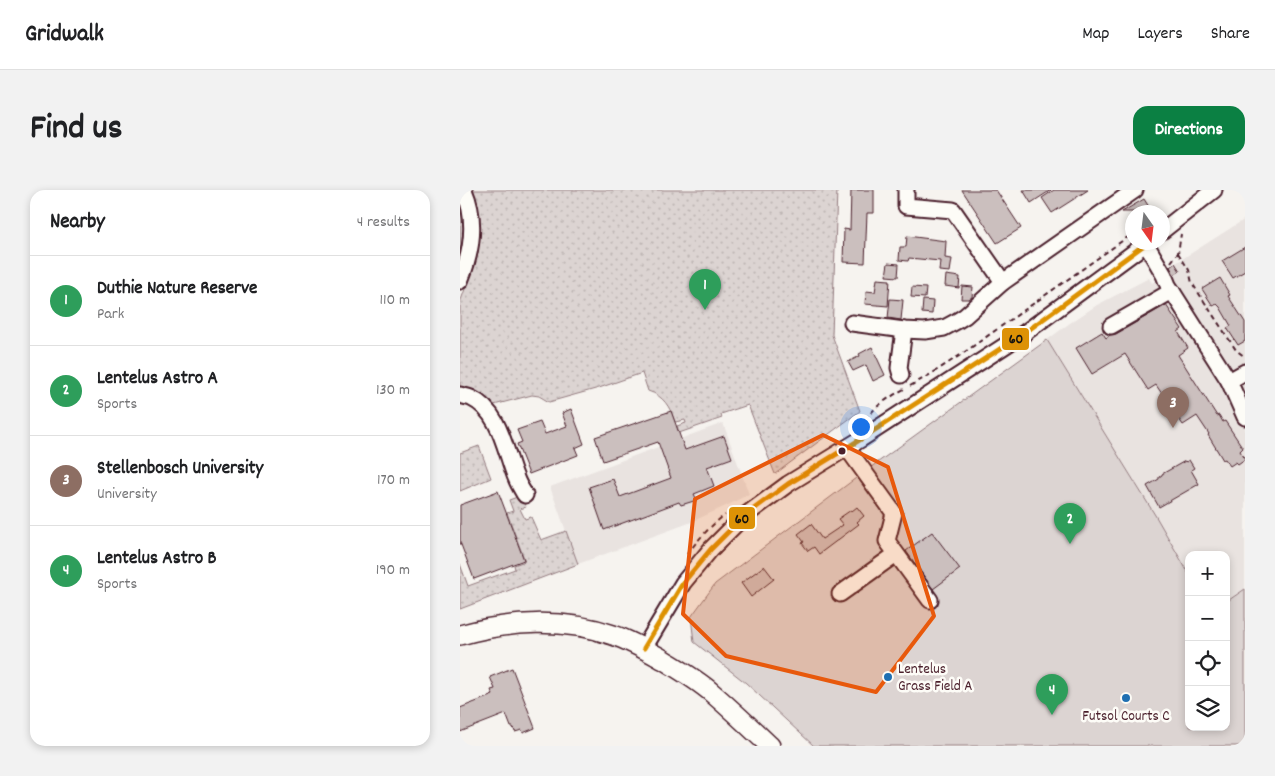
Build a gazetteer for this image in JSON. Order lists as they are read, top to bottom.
{
  "places": ["Lentelus Grass Field A", "Futsol Courts C"],
  "lines": ["transit line 60"],
  "north": "bottom",
  "page": {
    "header": "Gridwalk",
    "nav": ["Map", "Layers", "Share"],
    "title": "Find us",
    "buttons": "Directions",
    "heading": ["Nearby", "4 results"],
    "list": [
      {
        "mark": "1",
        "name": "Duthie Nature Reserve",
        "note": "Park",
        "value": "110 m"
      },
      {
        "mark": "2",
        "name": "Lentelus Astro A",
        "note": "Sports",
        "value": "130 m"
      },
      {
        "mark": "3",
        "name": "Stellenbosch University",
        "note": "University",
        "value": "170 m"
      },
      {
        "mark": "4",
        "name": "Lentelus Astro B",
        "note": "Sports",
        "value": "190 m"
      }
    ],
    "pins": [
      "1",
      "3",
      "2",
      "4"
    ],
    "map_buttons": ["+", "−"]
  }
}
